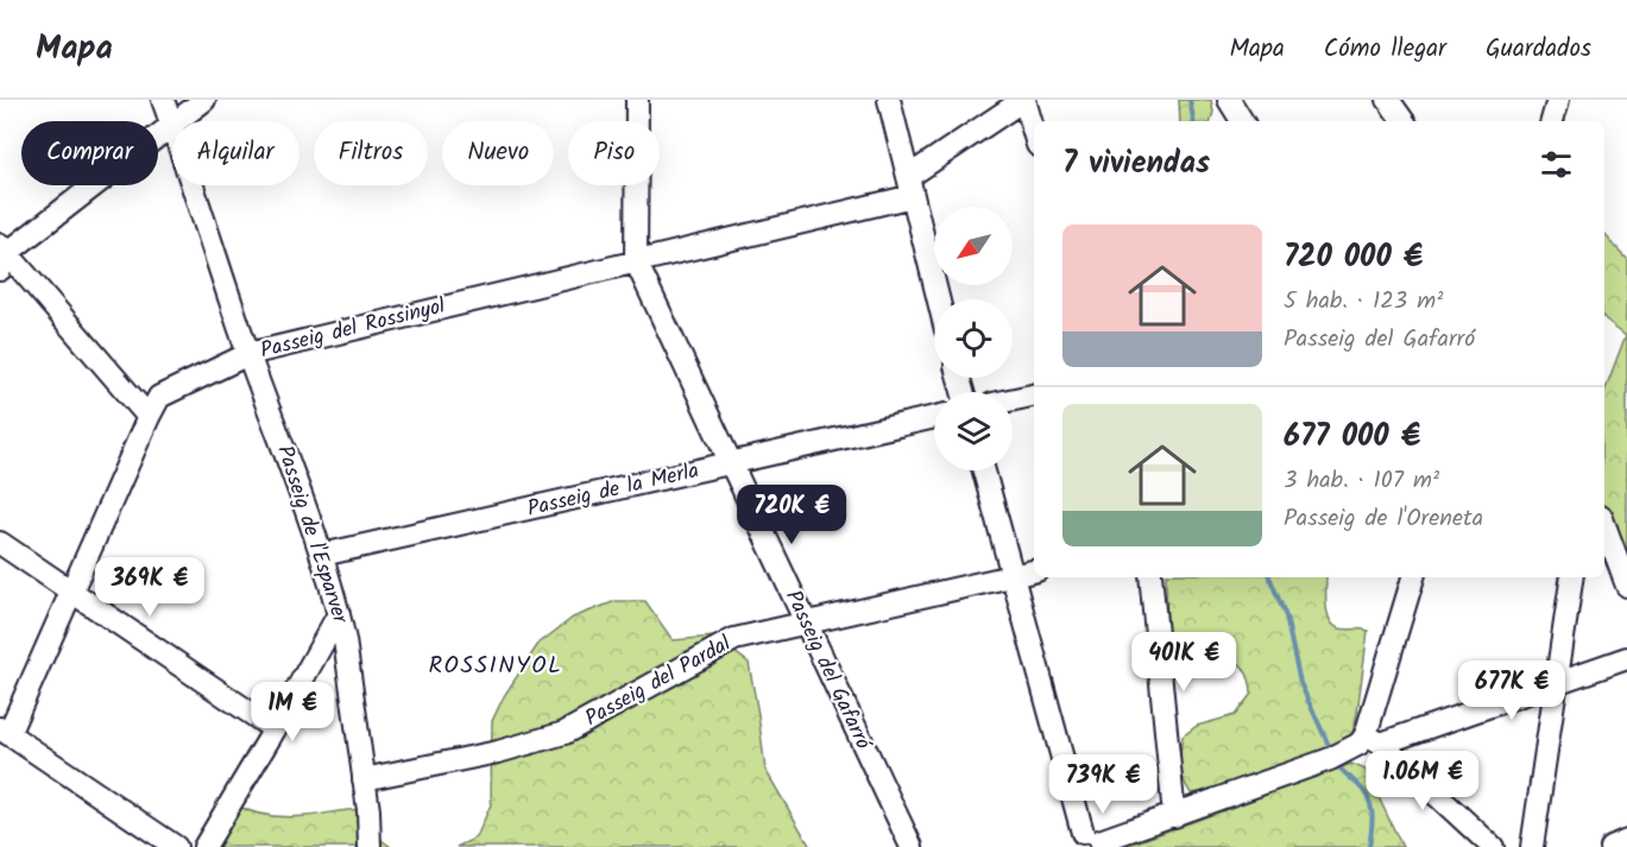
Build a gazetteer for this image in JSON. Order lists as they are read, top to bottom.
{
  "streets": {
    "street": [
      "Passeig del Rossinyol",
      "Passeig de la Merla",
      "Passeig de l'Esparver",
      "Passeig del Gafarró",
      "Passeig del Pardal"
    ]
  },
  "crossings": [
    ["Passeig del Rossinyol", "Passeig de l'Esparver"],
    ["Passeig del Rossinyol", "Passeig del Gafarró"],
    ["Passeig de la Merla", "Passeig de l'Esparver"],
    ["Passeig de la Merla", "Passeig del Gafarró"],
    ["Passeig de l'Esparver", "Passeig del Pardal"],
    ["Passeig del Gafarró", "Passeig del Pardal"]
  ],
  "districts": ["ROSSINYOL"],
  "north": "bottom left",
  "page": {
    "header": "Mapa",
    "nav": ["Mapa", "Cómo llegar", "Guardados"],
    "chip": [
      "Comprar",
      "Alquilar",
      "Filtros",
      "Nuevo",
      "Piso"
    ],
    "heading": "7 viviendas",
    "list": [
      {
        "name": "720 000 €",
        "note": "5 hab. · 123 m² · Passeig del Gafarró"
      },
      {
        "name": "677 000 €",
        "note": "3 hab. · 107 m² · Passeig de l'Oreneta"
      }
    ],
    "price": [
      "720K €",
      "369K €",
      "401K €",
      "677K €",
      "1M €",
      "1.06M €",
      "739K €"
    ]
  }
}
